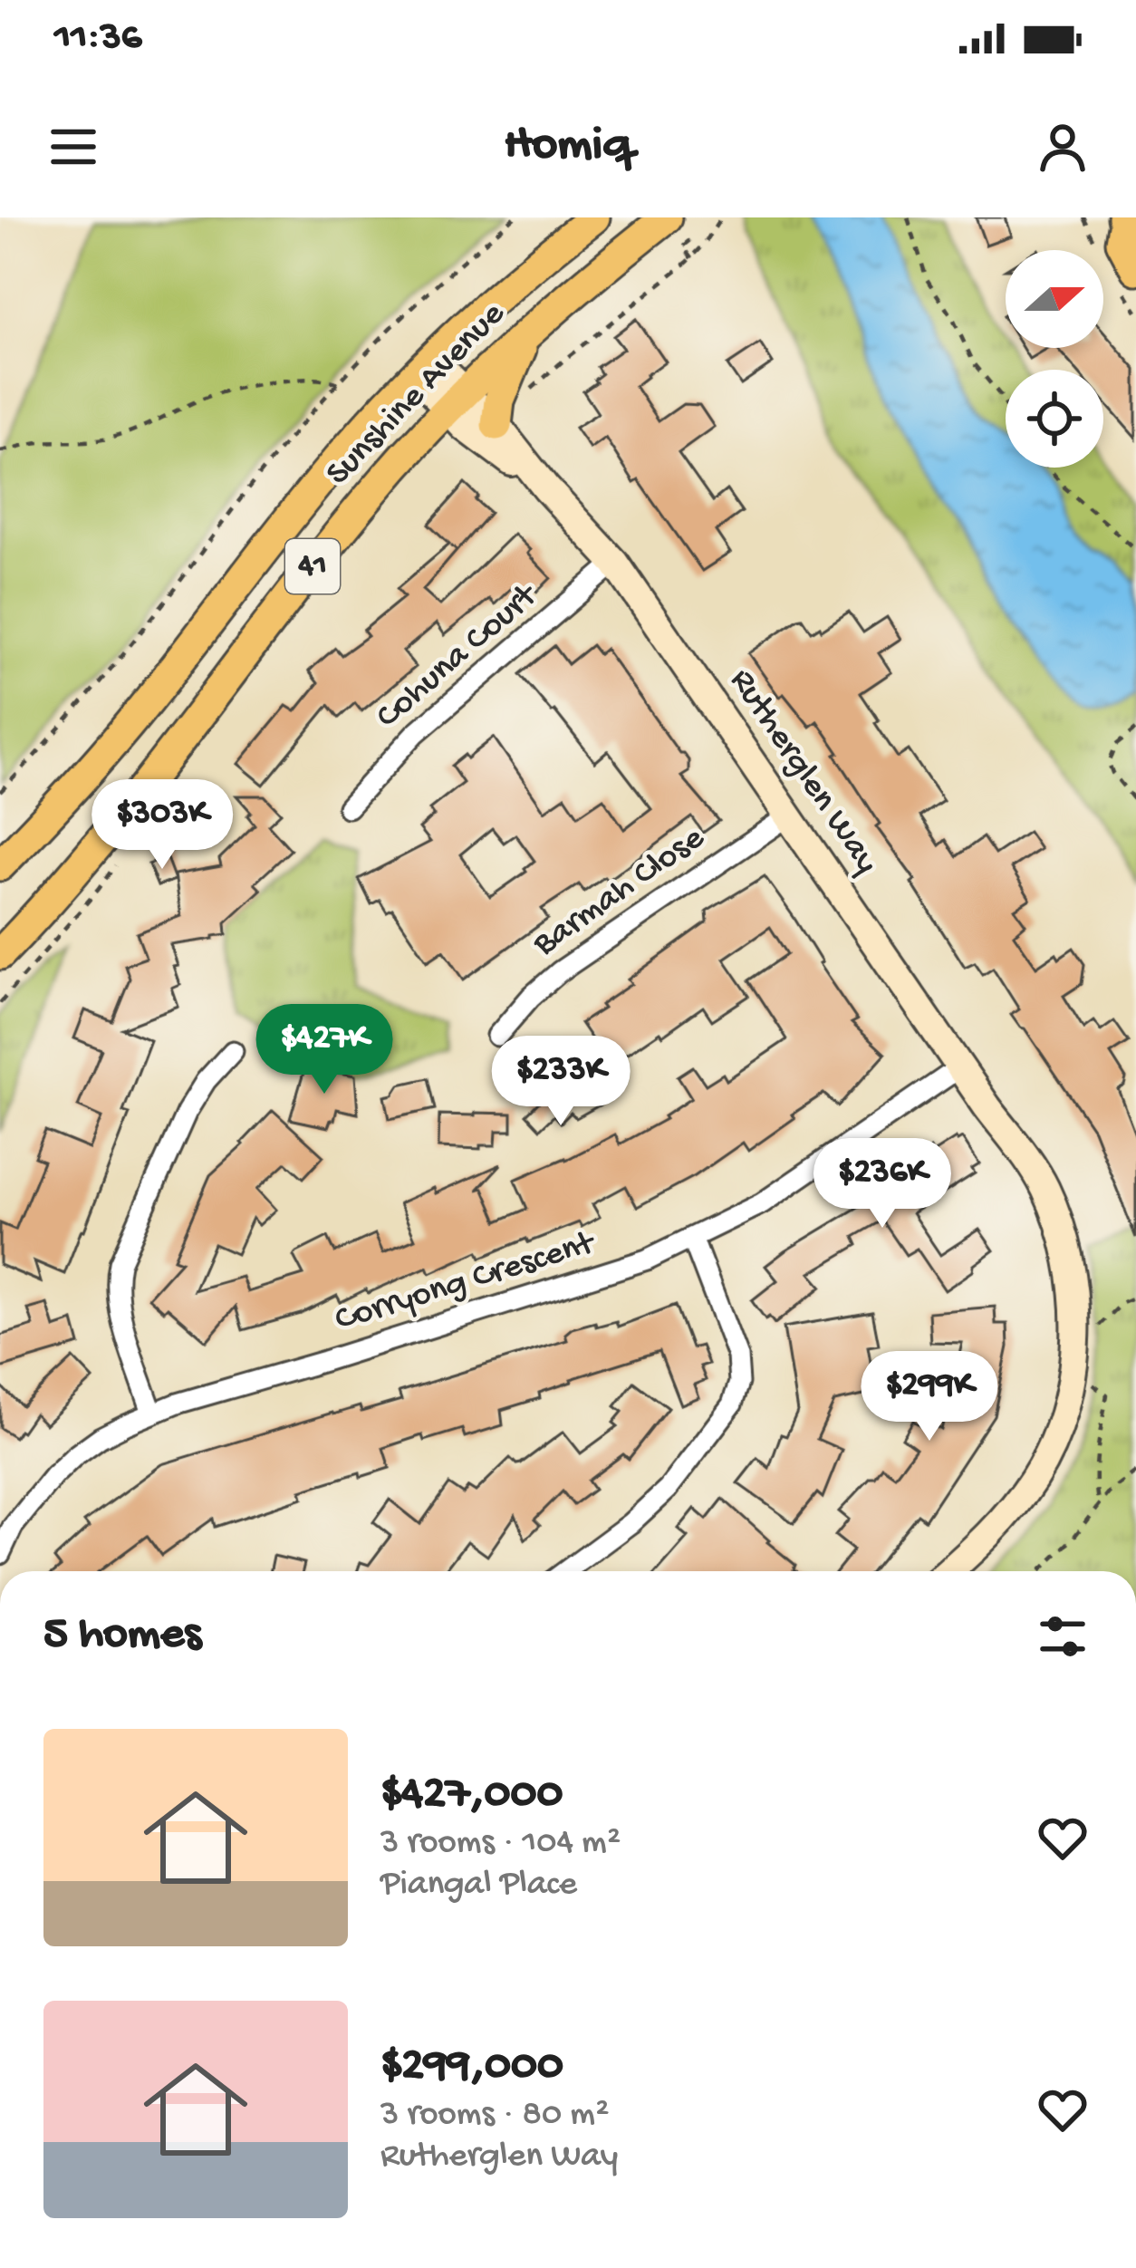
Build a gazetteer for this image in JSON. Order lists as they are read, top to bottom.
{
  "streets": {
    "main road": ["Sunshine Avenue", "41"],
    "street": [
      "Cohuna Court",
      "Rutherglen Way",
      "Barmah Close",
      "Corryong Crescent"
    ]
  },
  "crossings": [
    ["Sunshine Avenue", "Rutherglen Way"],
    ["Cohuna Court", "Rutherglen Way"],
    ["Rutherglen Way", "Barmah Close"],
    ["Rutherglen Way", "Corryong Crescent"]
  ],
  "north": "right",
  "page": {
    "status": "11:36",
    "header": "Homiq",
    "price": [
      "$303K",
      "$427K",
      "$233K",
      "$236K",
      "$299K"
    ],
    "heading": "5 homes",
    "list": [
      {
        "name": "$427,000",
        "note": "3 rooms · 104 m² · Piangal Place"
      },
      {
        "name": "$299,000",
        "note": "3 rooms · 80 m² · Rutherglen Way"
      }
    ]
  }
}
